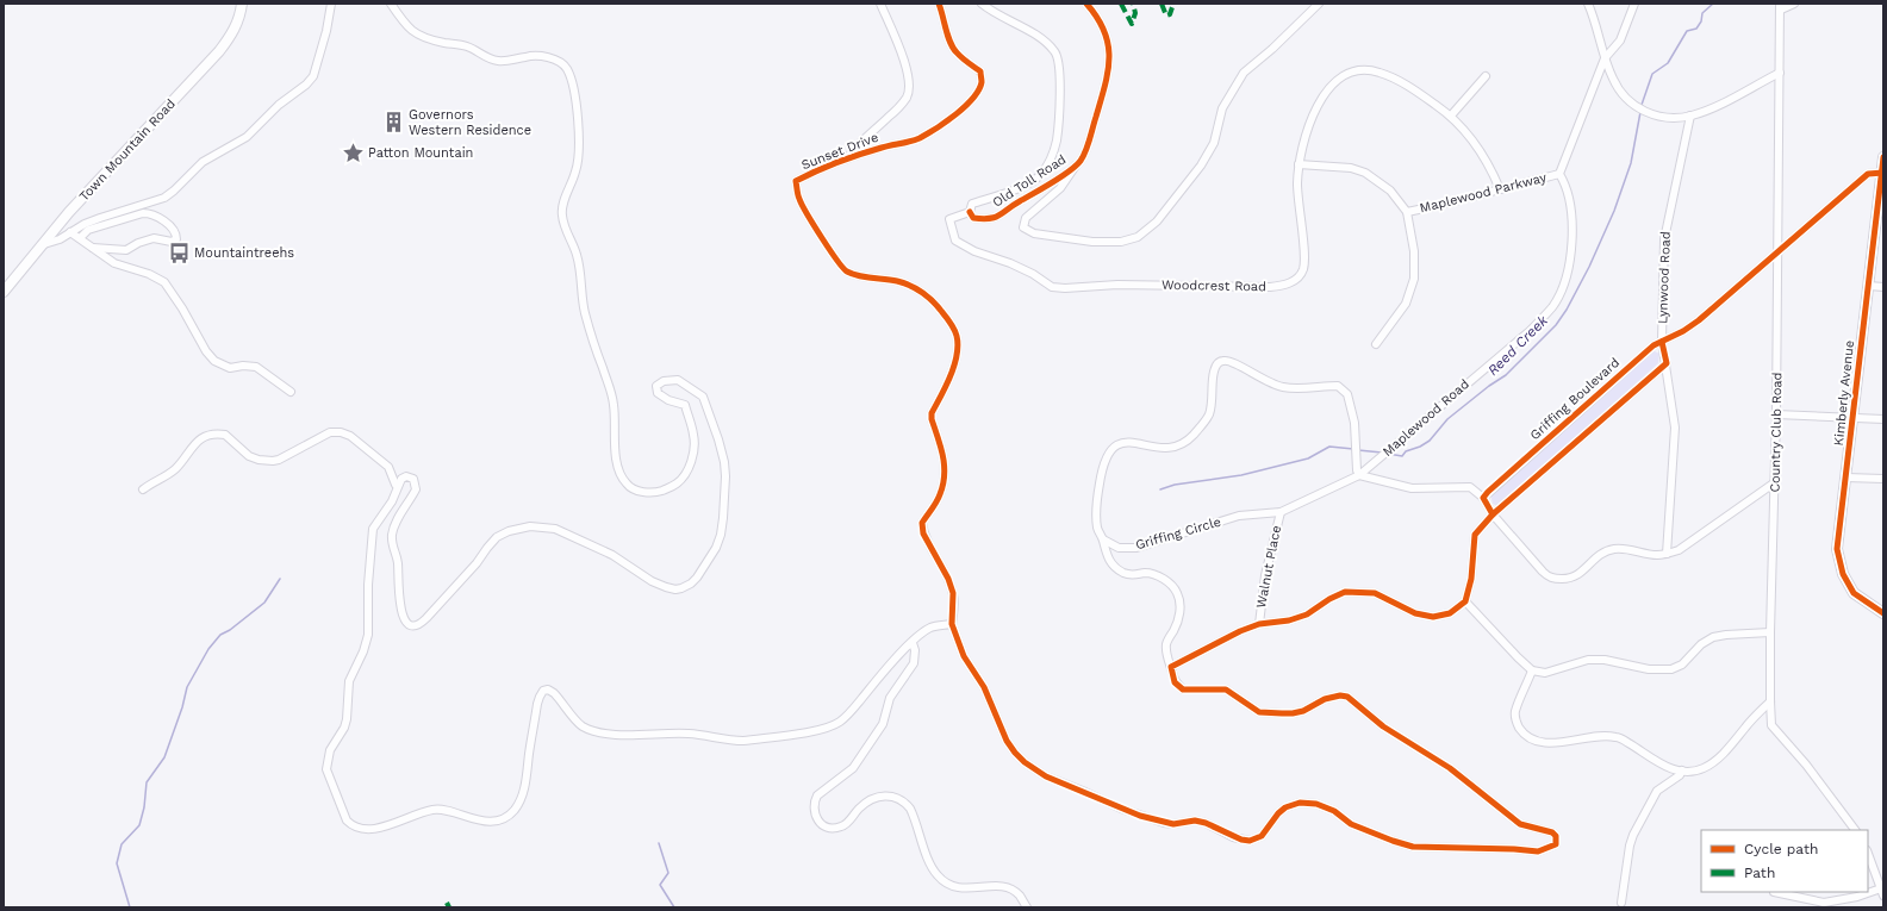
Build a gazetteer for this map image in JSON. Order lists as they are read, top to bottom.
{
  "streets": {
    "street": [
      "Town Mountain Road",
      "Sunset Drive",
      "Old Toll Road",
      "Maplewood Parkway",
      "Lynwood Road",
      "Woodcrest Road",
      "Kimberly Avenue",
      "Griffing Boulevard",
      "Maplewood Road",
      "Country Club Road",
      "Griffing Circle",
      "Walnut Place"
    ]
  },
  "crossings": [
    ["Old Toll Road", "Woodcrest Road"],
    ["Maplewood Parkway", "Woodcrest Road"],
    ["Maplewood Parkway", "Maplewood Road"],
    ["Lynwood Road", "Griffing Boulevard"],
    ["Kimberly Avenue", "Griffing Boulevard"],
    ["Griffing Boulevard", "Country Club Road"],
    ["Maplewood Road", "Griffing Circle"],
    ["Maplewood Road", "Walnut Place"],
    ["Griffing Circle", "Walnut Place"]
  ],
  "water": ["Reed Creek"],
  "places": {
    "building": ["Governors Western Residence"],
    "place": ["Patton Mountain"],
    "bus stop": ["Mountaintreehs"]
  },
  "legend": ["Cycle path", "Path"]
}
